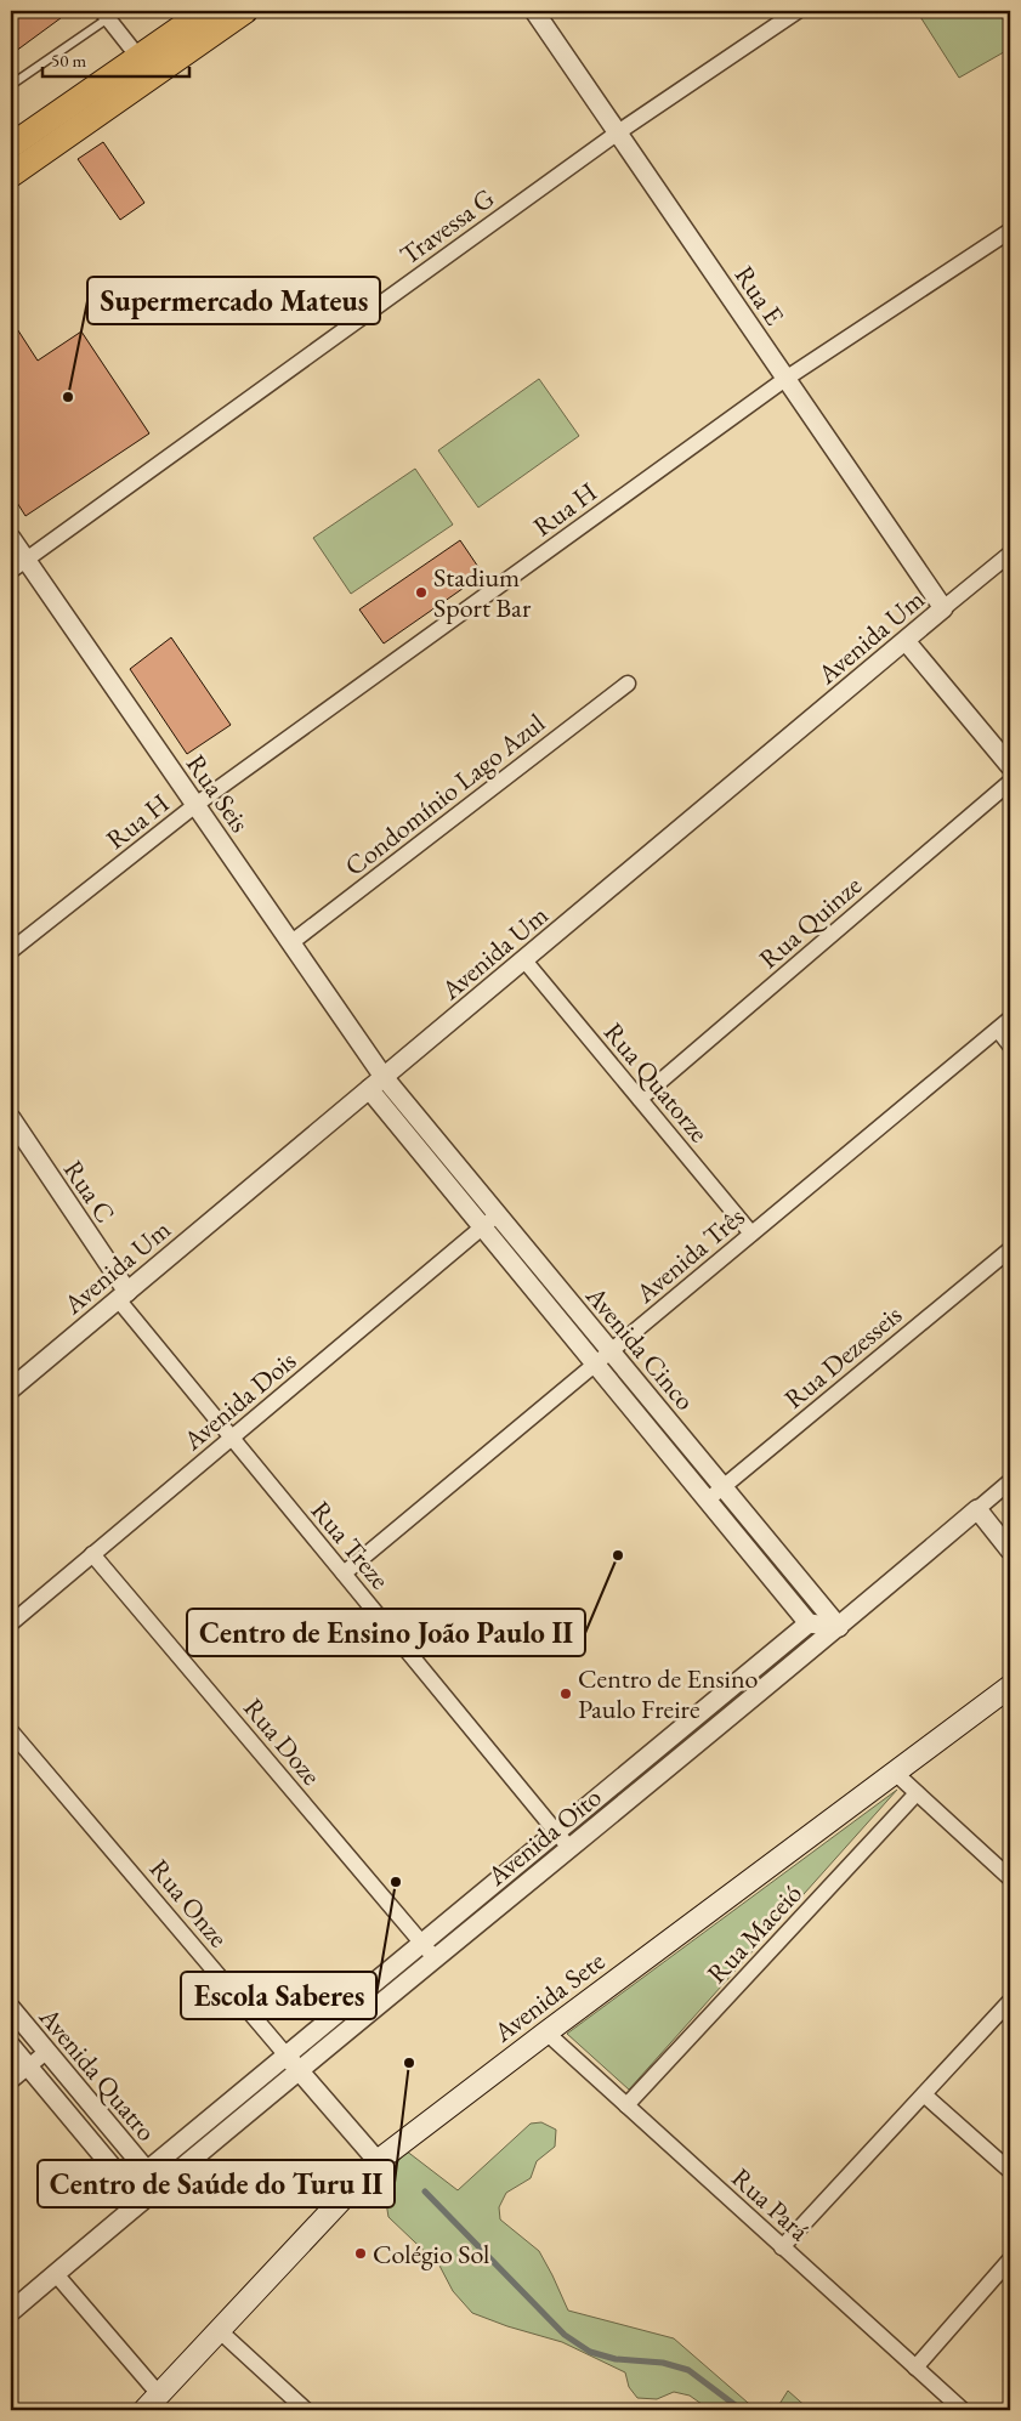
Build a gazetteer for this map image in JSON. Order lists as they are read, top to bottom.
{
  "streets": {
    "main road": ["Avenida Sete"],
    "street": [
      "Travessa G",
      "Rua E",
      "Rua H",
      "Avenida Um",
      "Rua Seis",
      "Condomínio Lago Azul",
      "Rua Quinze",
      "Rua Quatorze",
      "Rua C",
      "Avenida Três",
      "Avenida Cinco",
      "Rua Dezesseis",
      "Avenida Dois",
      "Rua Treze",
      "Rua Doze",
      "Avenida Oito",
      "Rua Onze",
      "Rua Maceió",
      "Avenida Quatro",
      "Rua Pará"
    ]
  },
  "crossings": [
    ["Travessa G", "Rua E"],
    ["Travessa G", "Rua Seis"],
    ["Rua E", "Rua H"],
    ["Rua E", "Avenida Um"],
    ["Rua H", "Rua Seis"],
    ["Avenida Um", "Rua Seis"],
    ["Avenida Um", "Rua Quatorze"],
    ["Avenida Um", "Rua C"],
    ["Avenida Um", "Avenida Cinco"],
    ["Avenida Um", "Rua Treze"],
    ["Rua Seis", "Condomínio Lago Azul"],
    ["Rua Seis", "Avenida Cinco"],
    ["Rua Quinze", "Rua Quatorze"],
    ["Rua Quatorze", "Avenida Três"],
    ["Rua C", "Rua Treze"],
    ["Avenida Três", "Avenida Cinco"],
    ["Avenida Três", "Rua Treze"],
    ["Avenida Cinco", "Rua Dezesseis"],
    ["Avenida Cinco", "Avenida Dois"],
    ["Avenida Cinco", "Avenida Oito"],
    ["Avenida Dois", "Rua Treze"],
    ["Avenida Dois", "Rua Doze"],
    ["Rua Treze", "Avenida Oito"],
    ["Rua Doze", "Avenida Oito"],
    ["Avenida Oito", "Rua Onze"],
    ["Avenida Oito", "Avenida Quatro"],
    ["Rua Onze", "Avenida Sete"],
    ["Rua Maceió", "Rua Pará"],
    ["Avenida Sete", "Rua Pará"]
  ],
  "places": [
    "Supermercado Mateus",
    "Stadium Sport Bar",
    "Centro de Ensino João Paulo II",
    "Centro de Ensino Paulo Freire",
    "Escola Saberes",
    "Centro de Saúde do Turu II",
    "Colégio Sol"
  ],
  "scale_bar": "50 m"
}
